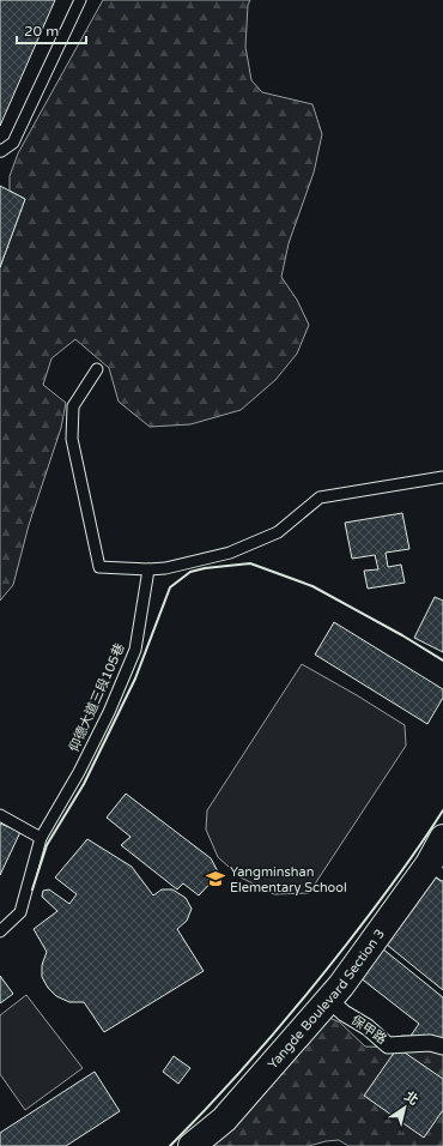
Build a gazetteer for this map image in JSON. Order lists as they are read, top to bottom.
{
  "streets": {
    "main road": ["Yangde Boulevard Section 3"],
    "street": ["保甲路"],
    "lane": ["仰德大道三段105巷"]
  },
  "crossings": [
    ["Yangde Boulevard Section 3", "保甲路"]
  ],
  "places": {
    "school or university": ["Yangminshan Elementary School"]
  },
  "scale_bar": "20 m",
  "north": "top right"
}
